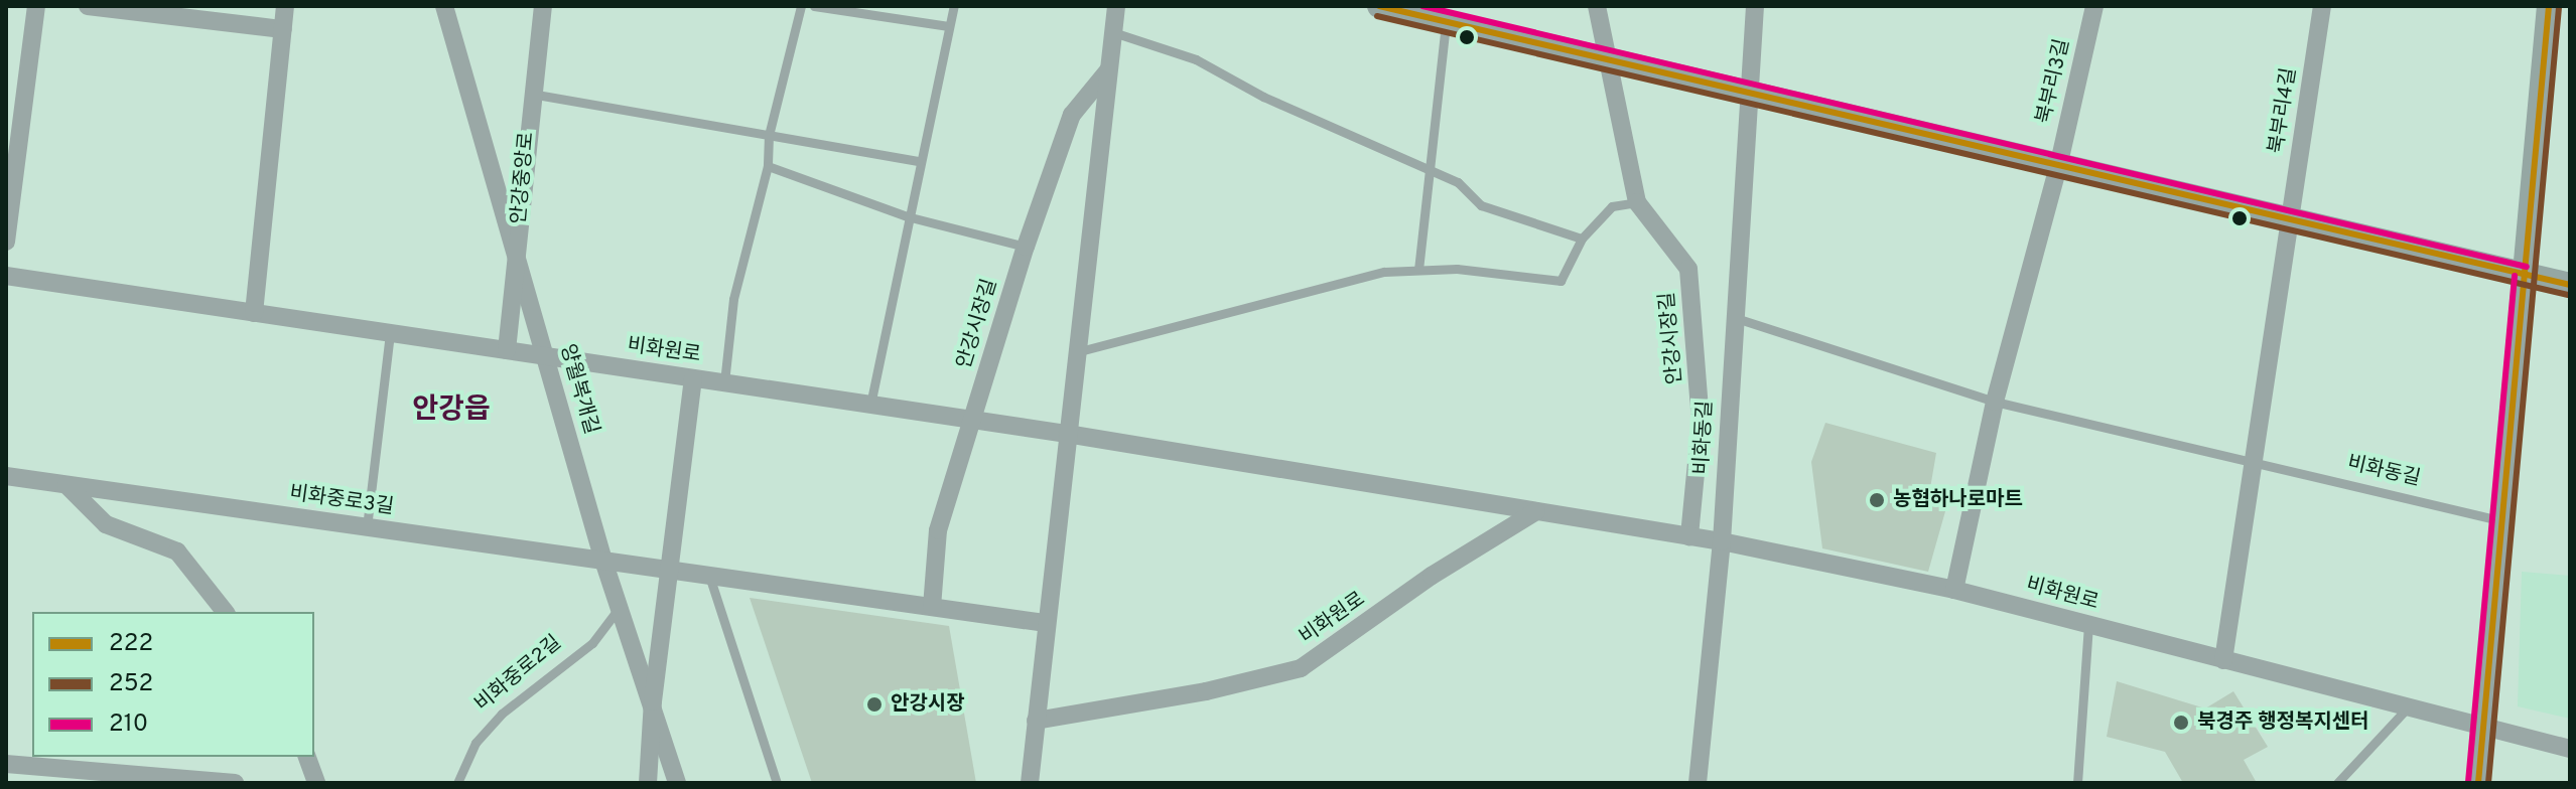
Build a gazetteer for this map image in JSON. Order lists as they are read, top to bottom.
{
  "streets": {
    "street": [
      "북부리3길",
      "북부리4길",
      "안강중앙로",
      "안강시장길",
      "비화원로",
      "양월복개길",
      "비화동길",
      "비화중로3길"
    ],
    "lane": ["비화중로2길"]
  },
  "crossings": [
    ["안강중앙로", "비화원로"],
    ["안강중앙로", "양월복개길"],
    ["안강시장길", "비화원로"],
    ["안강시장길", "비화중로3길"],
    ["비화원로", "양월복개길"],
    ["비화원로", "비화동길"],
    ["양월복개길", "비화중로3길"],
    ["양월복개길", "비화중로2길"]
  ],
  "districts": ["안강읍"],
  "places": ["농협하나로마트", "안강시장", "북경주 행정복지센터"],
  "lines": ["transit line 222", "transit line 210", "transit line 252"],
  "legend": ["222", "252", "210"]
}
